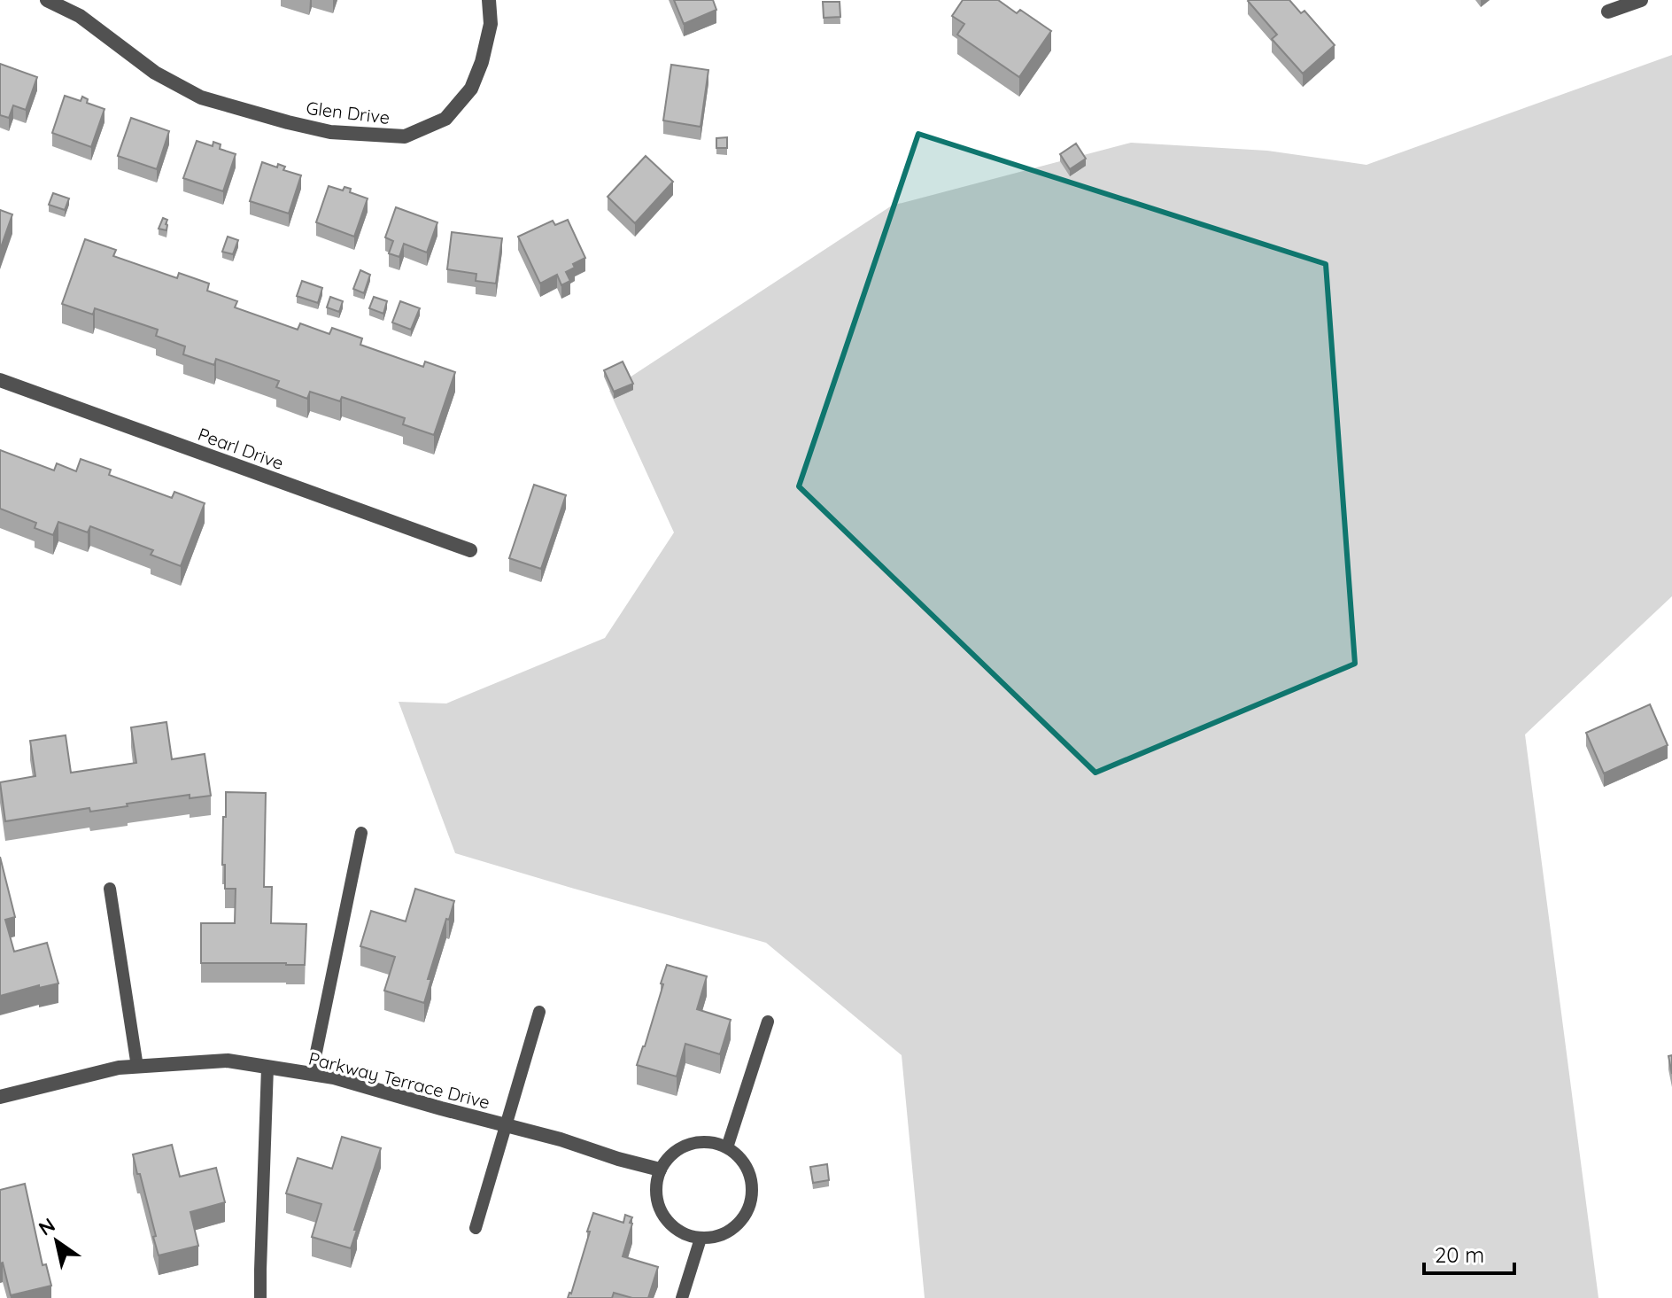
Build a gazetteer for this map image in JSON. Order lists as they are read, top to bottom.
{
  "streets": {
    "street": ["Glen Drive", "Pearl Drive", "Parkway Terrace Drive"]
  },
  "scale_bar": "20 m",
  "north": "top left"
}
